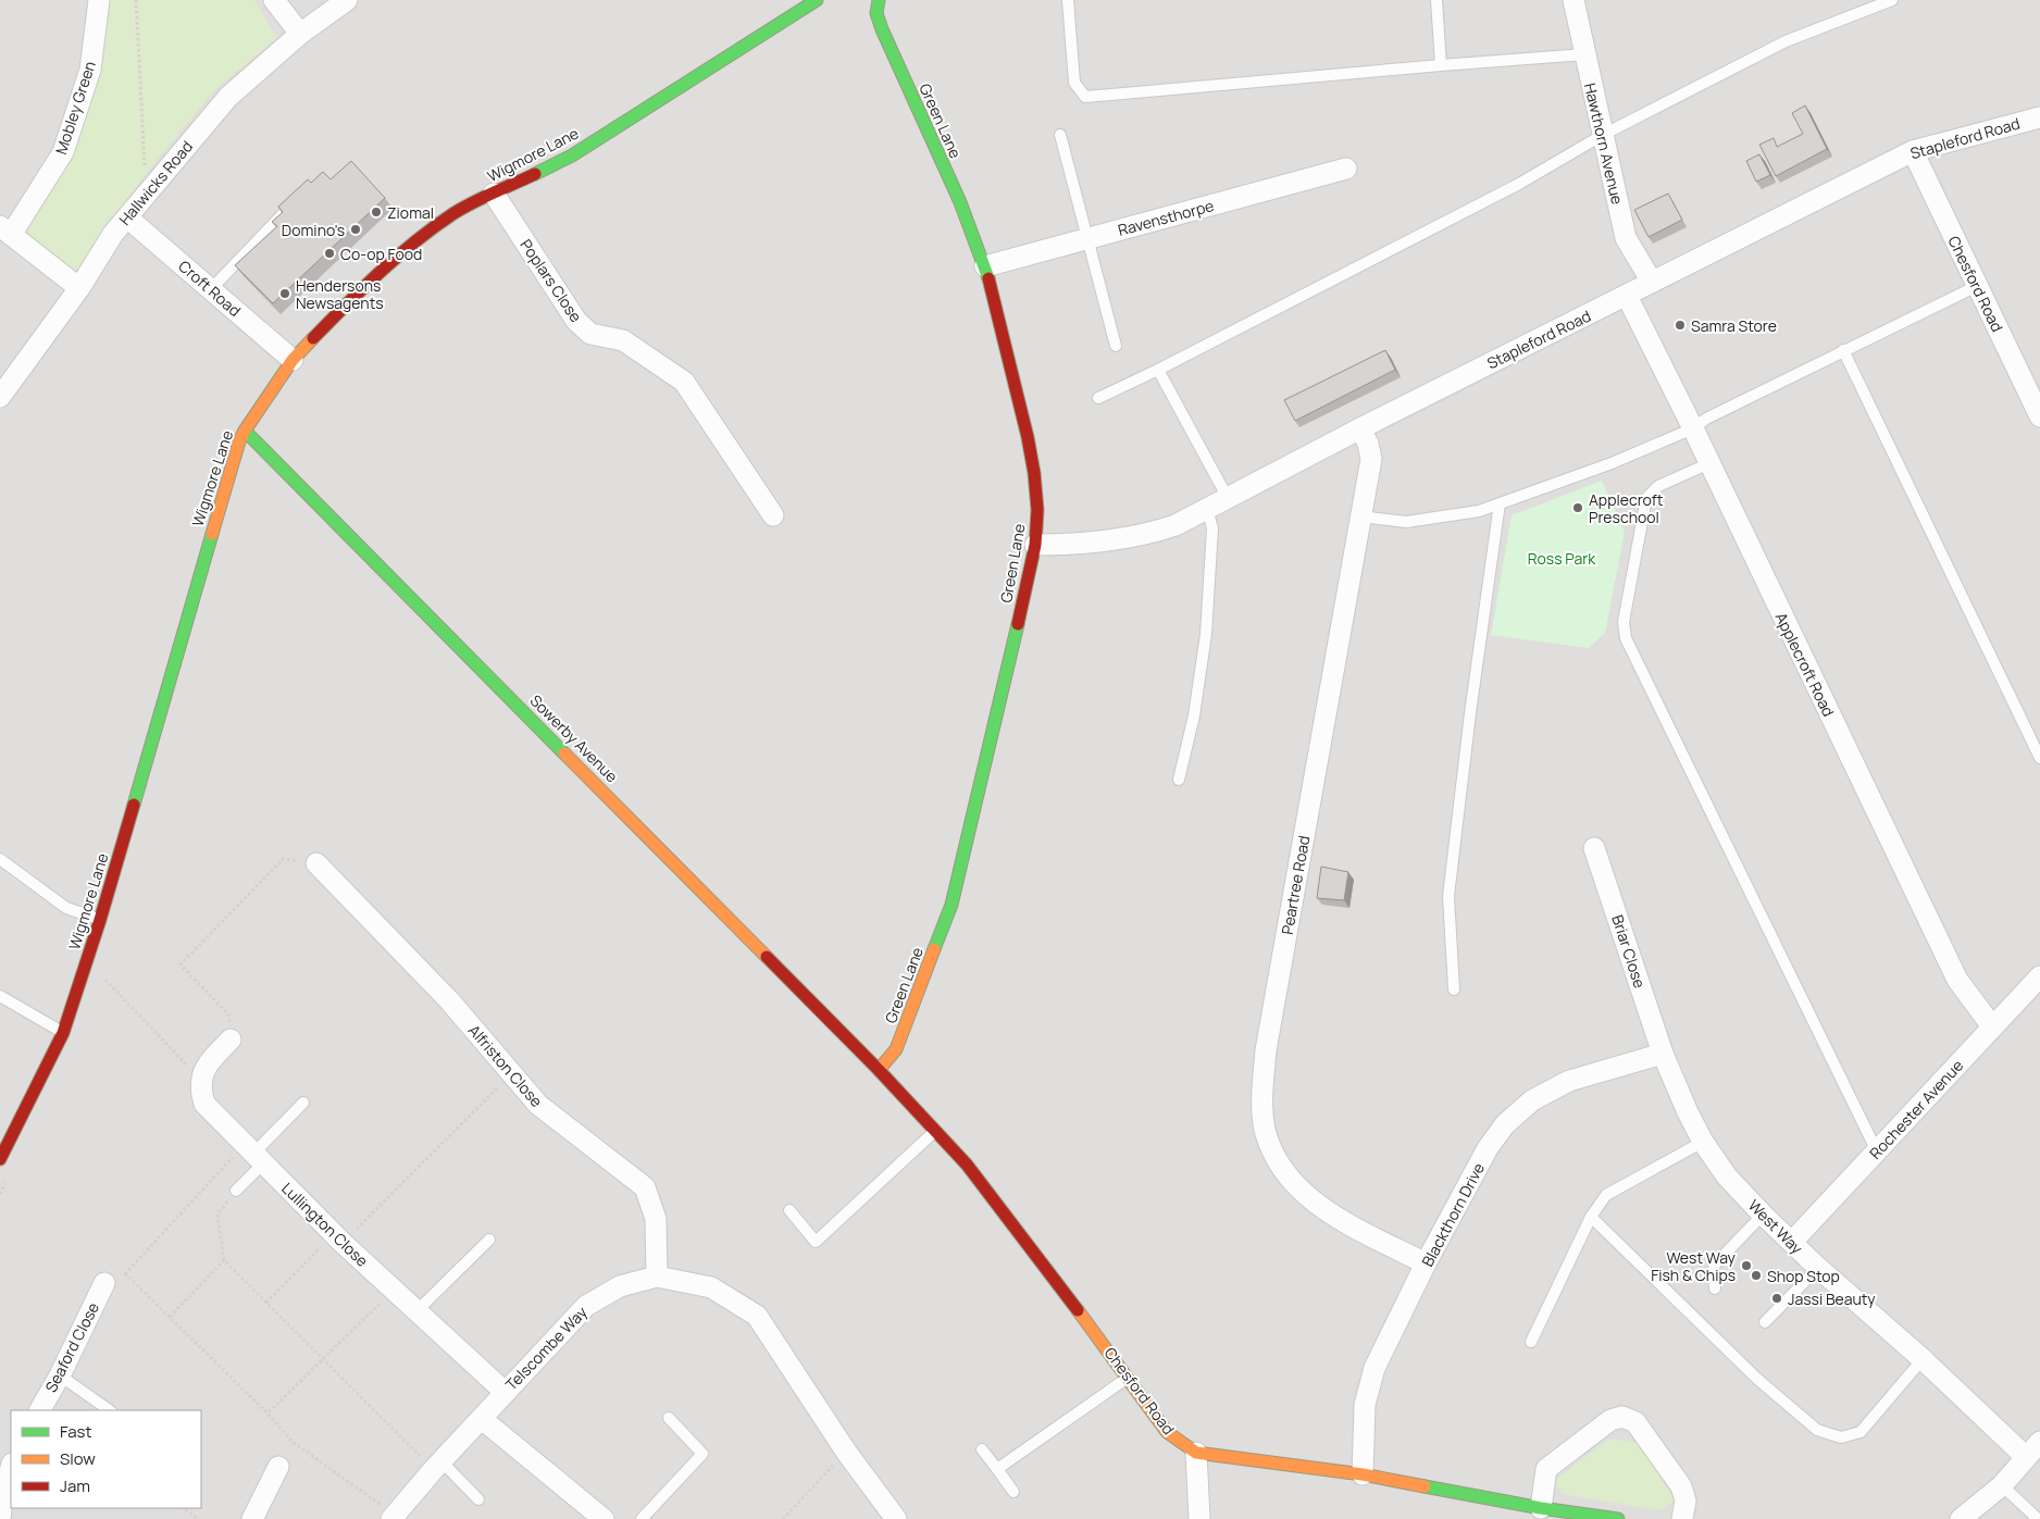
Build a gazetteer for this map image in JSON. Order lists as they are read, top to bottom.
{
  "streets": {
    "street": [
      "Mobley Green",
      "Green Lane",
      "Stapleford Road",
      "Hawthorn Avenue",
      "Wigmore Lane",
      "Hallwicks Road",
      "Ravensthorpe",
      "Poplars Close",
      "Chesford Road",
      "Croft Road",
      "Applecroft Road",
      "Sowerby Avenue",
      "Peartree Road",
      "Briar Close",
      "Alfriston Close",
      "Rochester Avenue",
      "Blackthorn Drive",
      "Lullington Close",
      "West Way",
      "Seaford Close",
      "Telscombe Way"
    ]
  },
  "crossings": [
    ["Green Lane", "Stapleford Road"],
    ["Green Lane", "Ravensthorpe"],
    ["Green Lane", "Chesford Road"],
    ["Green Lane", "Sowerby Avenue"],
    ["Stapleford Road", "Hawthorn Avenue"],
    ["Stapleford Road", "Chesford Road"],
    ["Stapleford Road", "Applecroft Road"],
    ["Stapleford Road", "Peartree Road"],
    ["Wigmore Lane", "Poplars Close"],
    ["Wigmore Lane", "Croft Road"],
    ["Wigmore Lane", "Sowerby Avenue"],
    ["Hallwicks Road", "Croft Road"],
    ["Chesford Road", "Sowerby Avenue"],
    ["Chesford Road", "Blackthorn Drive"],
    ["Applecroft Road", "Rochester Avenue"],
    ["Peartree Road", "Blackthorn Drive"],
    ["Briar Close", "Blackthorn Drive"],
    ["Briar Close", "West Way"],
    ["Alfriston Close", "Telscombe Way"],
    ["Rochester Avenue", "West Way"],
    ["Blackthorn Drive", "West Way"],
    ["Lullington Close", "Telscombe Way"]
  ],
  "parks": ["Ross Park"],
  "places": [
    "Ziomal",
    "Domino's",
    "Co-op Food",
    "Hendersons Newsagents",
    "Samra Store",
    "Applecroft Preschool",
    "West Way Fish & Chips",
    "Shop Stop",
    "Jassi Beauty"
  ],
  "legend": ["Fast", "Slow", "Jam"]
}
